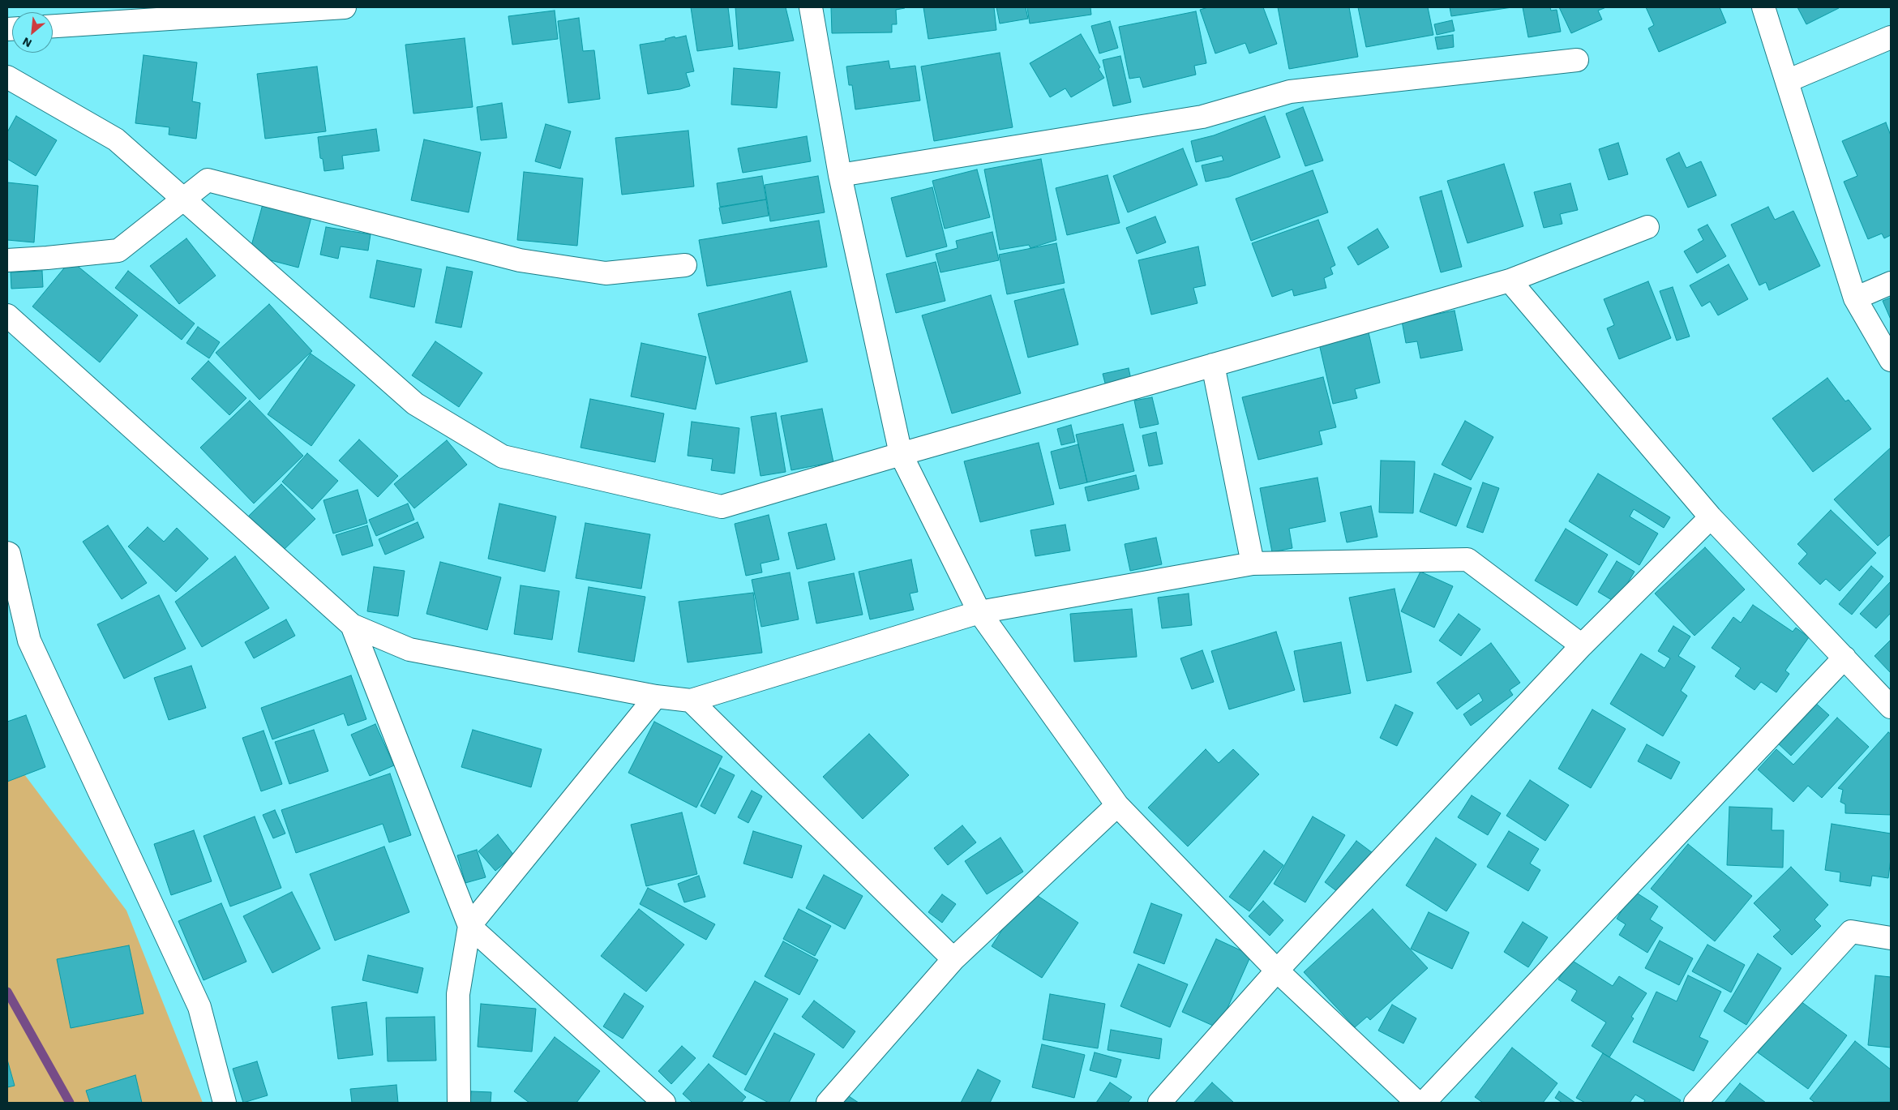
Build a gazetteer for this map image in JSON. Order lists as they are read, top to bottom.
{
  "north": "bottom left"
}
